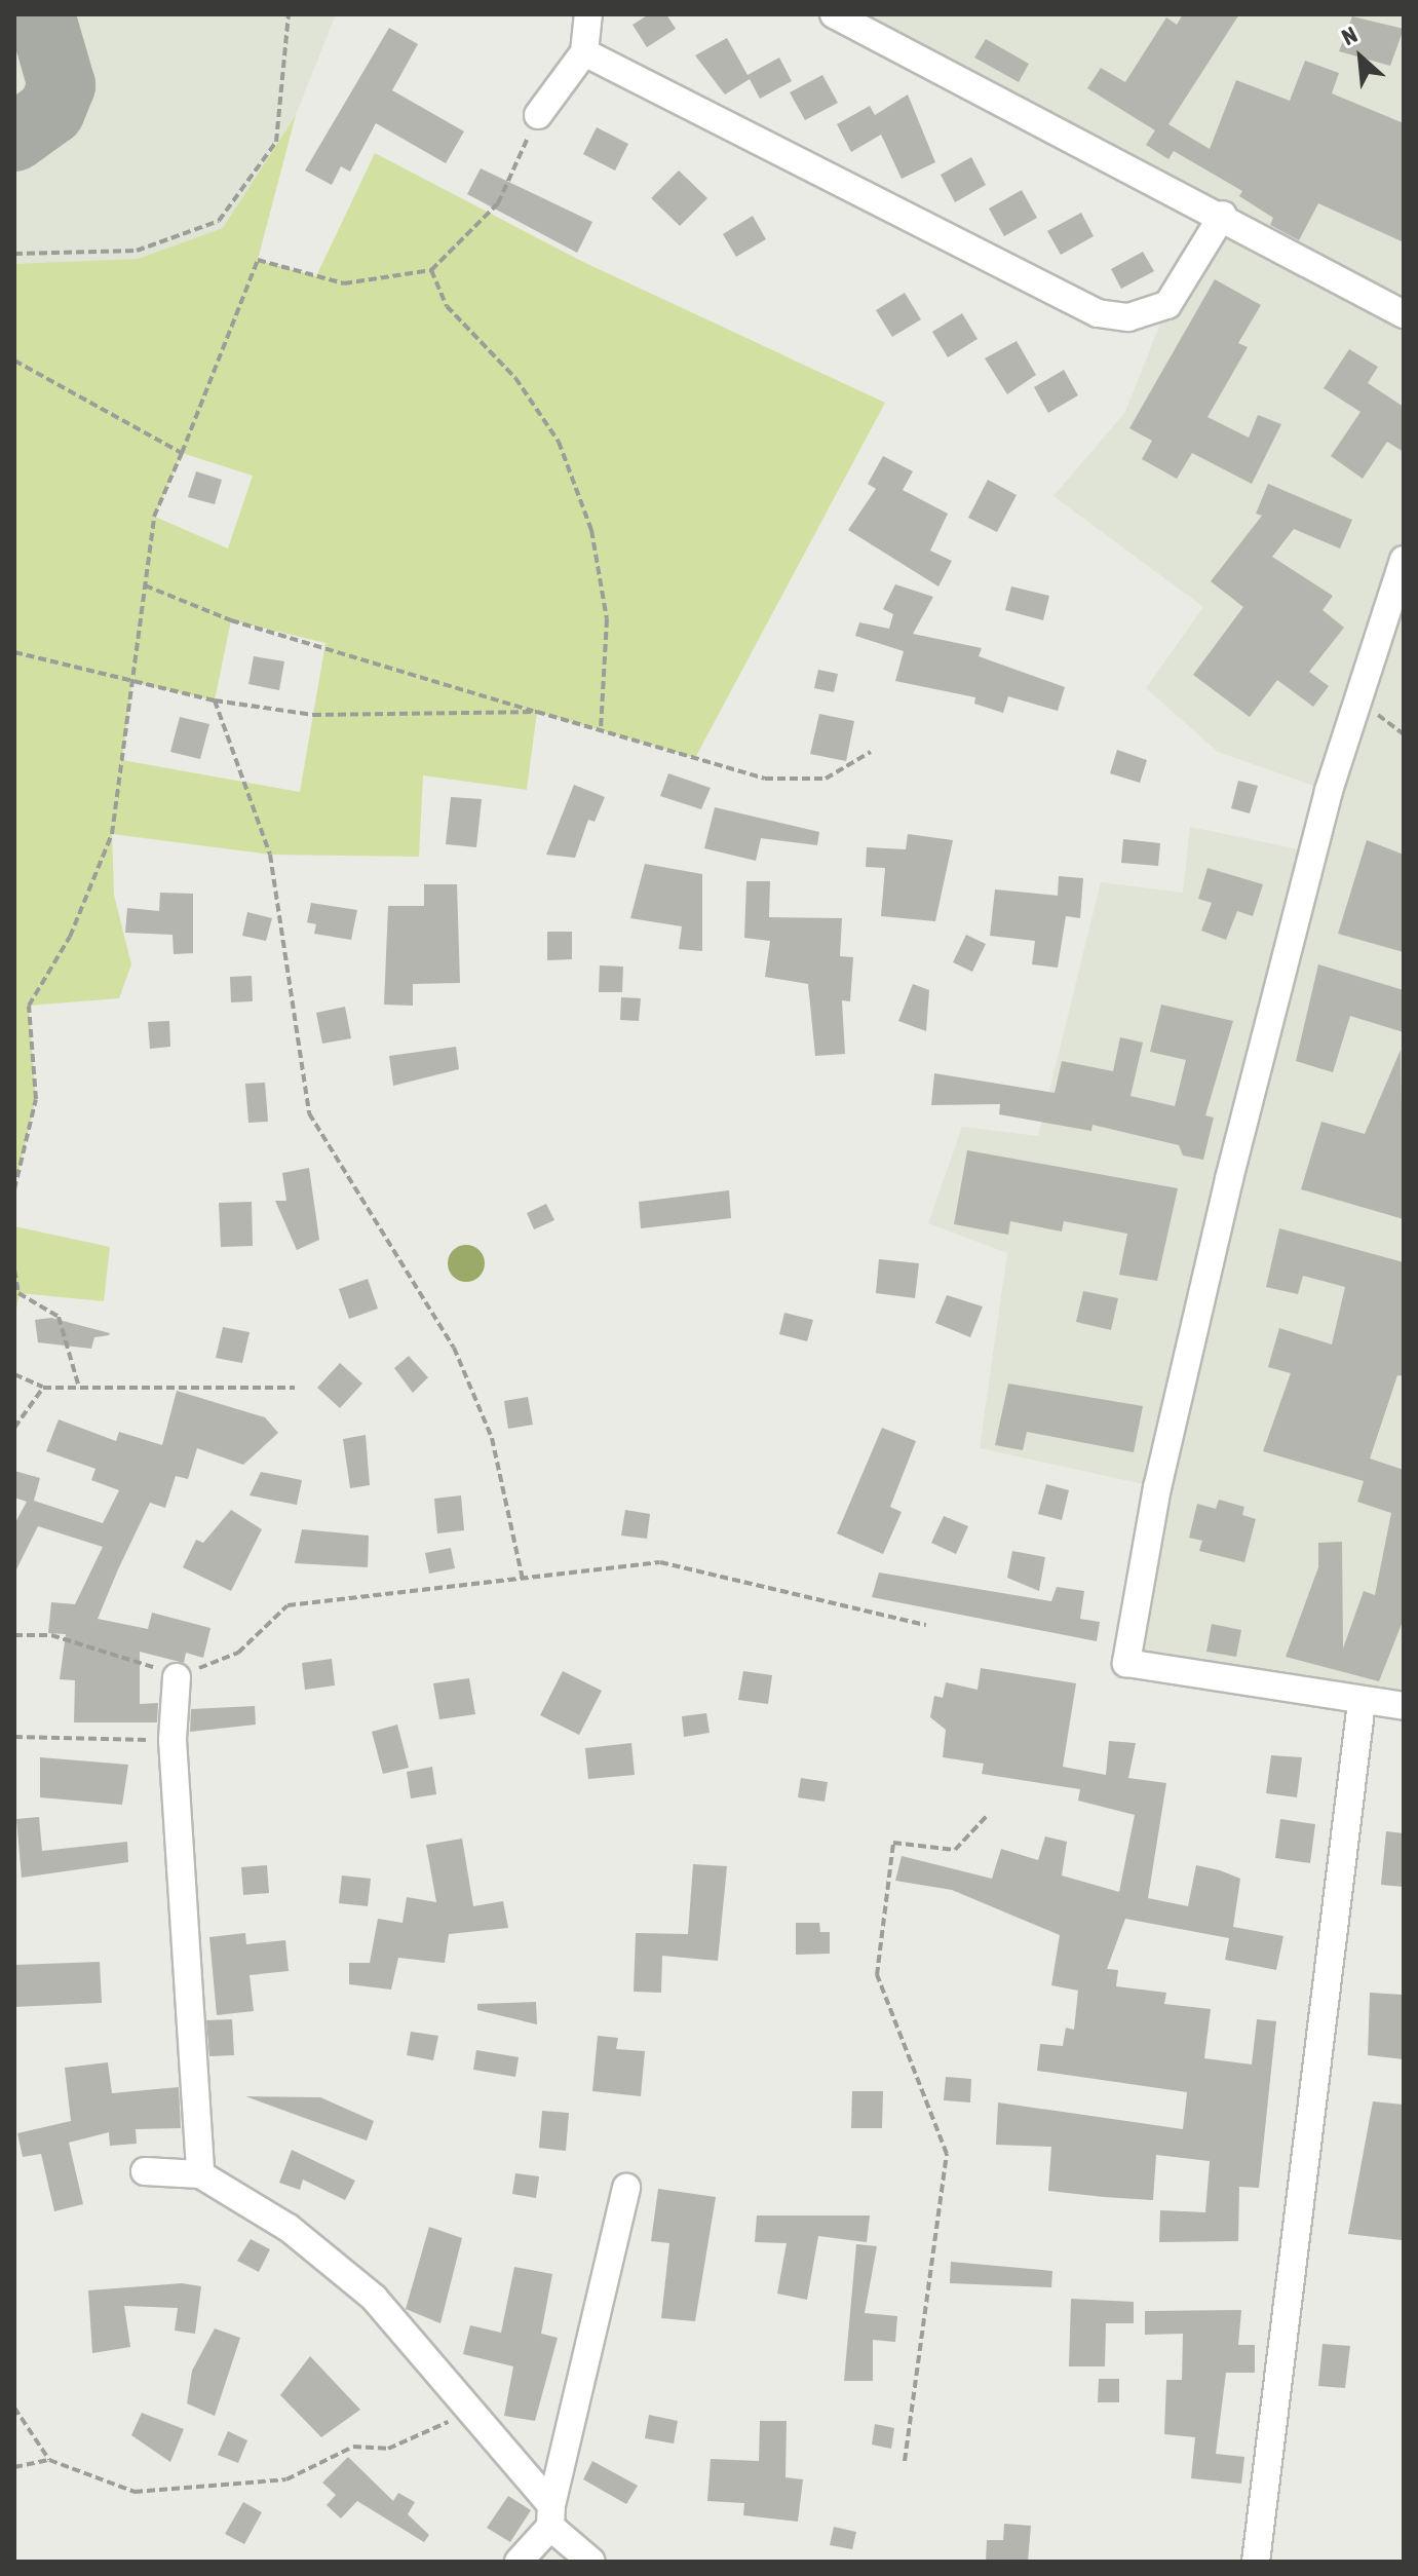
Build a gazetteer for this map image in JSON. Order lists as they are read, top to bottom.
{
  "north": "top left"
}
